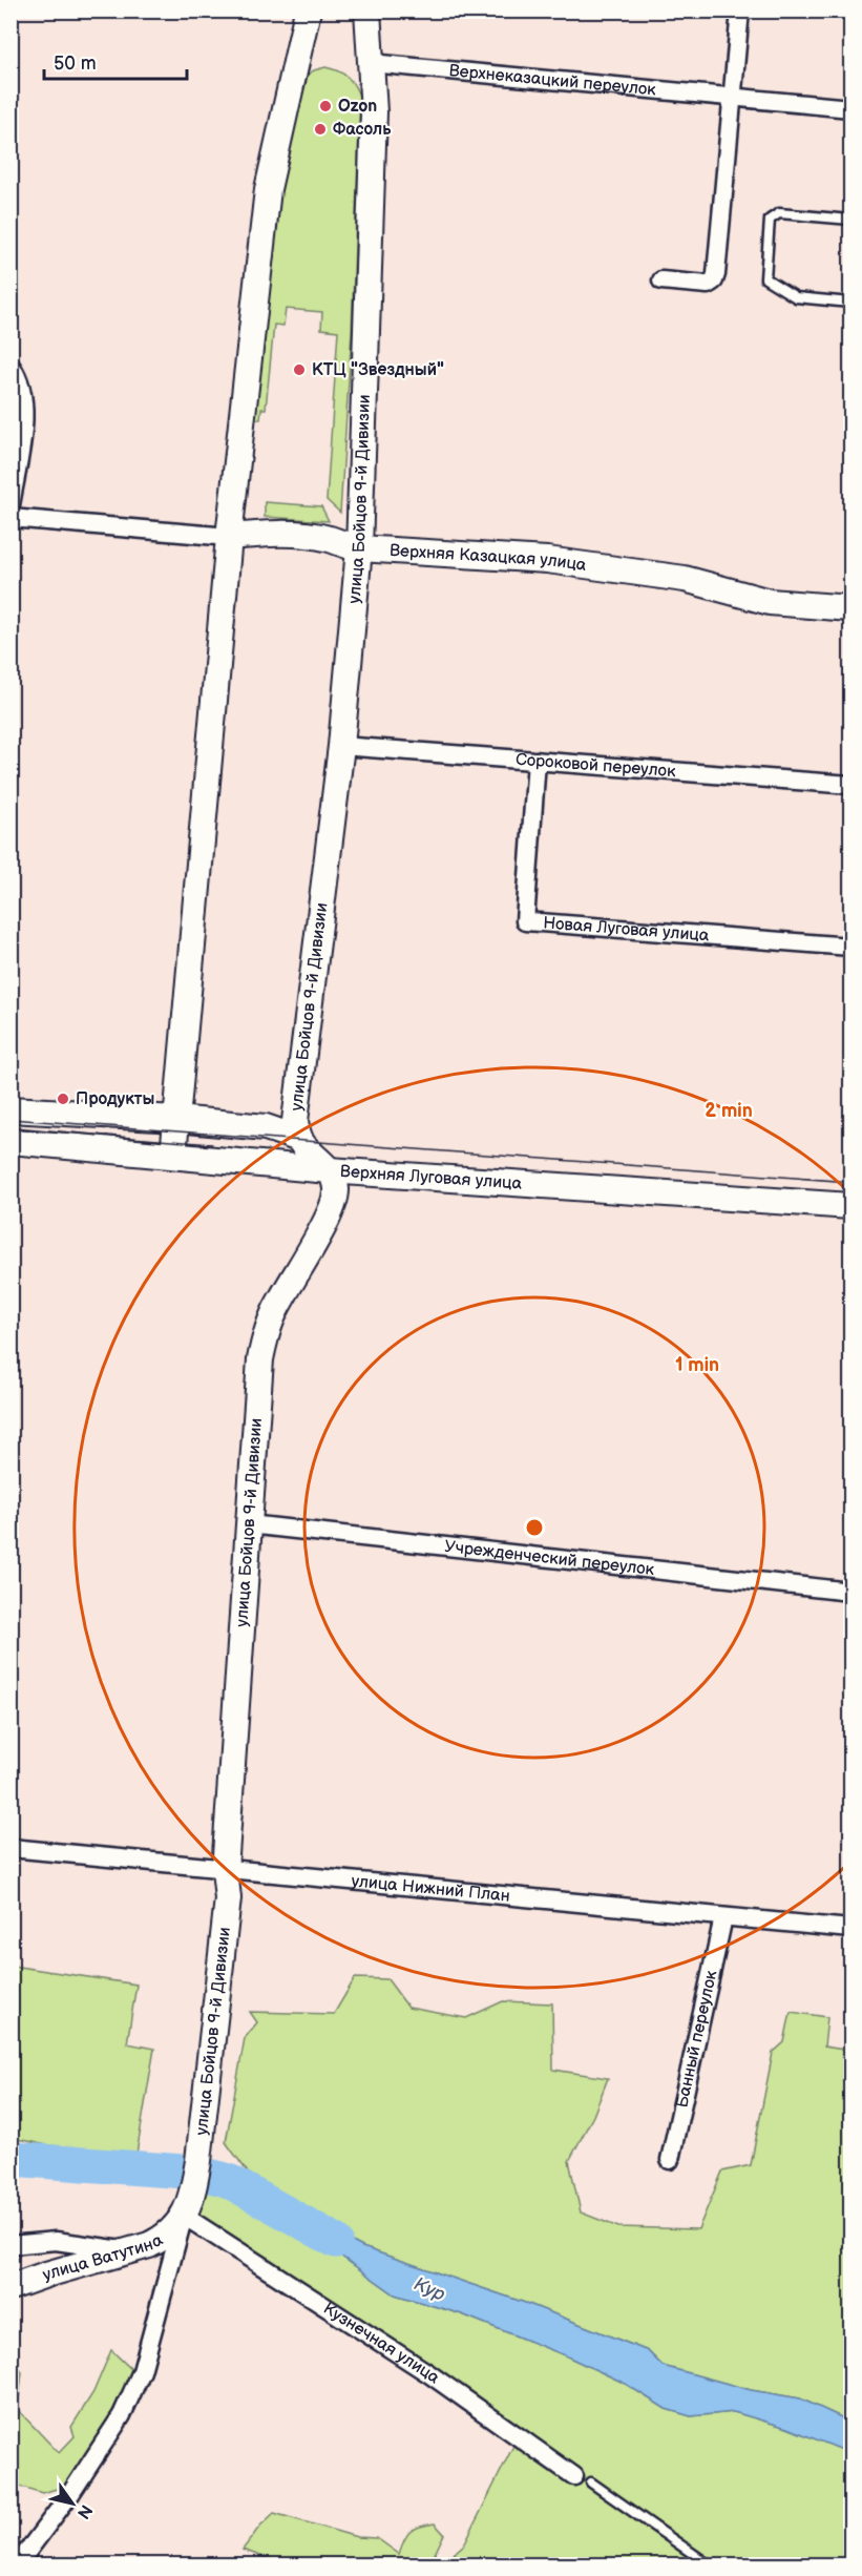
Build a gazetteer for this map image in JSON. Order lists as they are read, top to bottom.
{
  "streets": {
    "street": [
      "Верхнеказацкий переулок",
      "улица Бойцов 9-й Дивизии",
      "Верхняя Казацкая улица",
      "Сороковой переулок",
      "Новая Луговая улица",
      "Верхняя Луговая улица",
      "Учрежденческий переулок",
      "улица Нижний План",
      "Банный переулок",
      "улица Ватутина",
      "Кузнечная улица"
    ]
  },
  "crossings": [
    ["Верхнеказацкий переулок", "улица Бойцов 9-й Дивизии"],
    ["улица Бойцов 9-й Дивизии", "Верхняя Казацкая улица"],
    ["улица Бойцов 9-й Дивизии", "Сороковой переулок"],
    ["улица Бойцов 9-й Дивизии", "Верхняя Луговая улица"],
    ["улица Бойцов 9-й Дивизии", "Учрежденческий переулок"],
    ["улица Бойцов 9-й Дивизии", "улица Нижний План"],
    ["улица Бойцов 9-й Дивизии", "улица Ватутина"],
    ["улица Бойцов 9-й Дивизии", "Кузнечная улица"],
    ["Сороковой переулок", "Новая Луговая улица"],
    ["улица Нижний План", "Банный переулок"],
    ["улица Ватутина", "Кузнечная улица"]
  ],
  "water": ["Кур"],
  "places": [
    "Ozon",
    "Фасоль",
    "КТЦ \"Звездный\"",
    "Продукты"
  ],
  "scale_bar": "50 m",
  "north": "bottom right",
  "rings": ["2 min", "1 min"]
}
